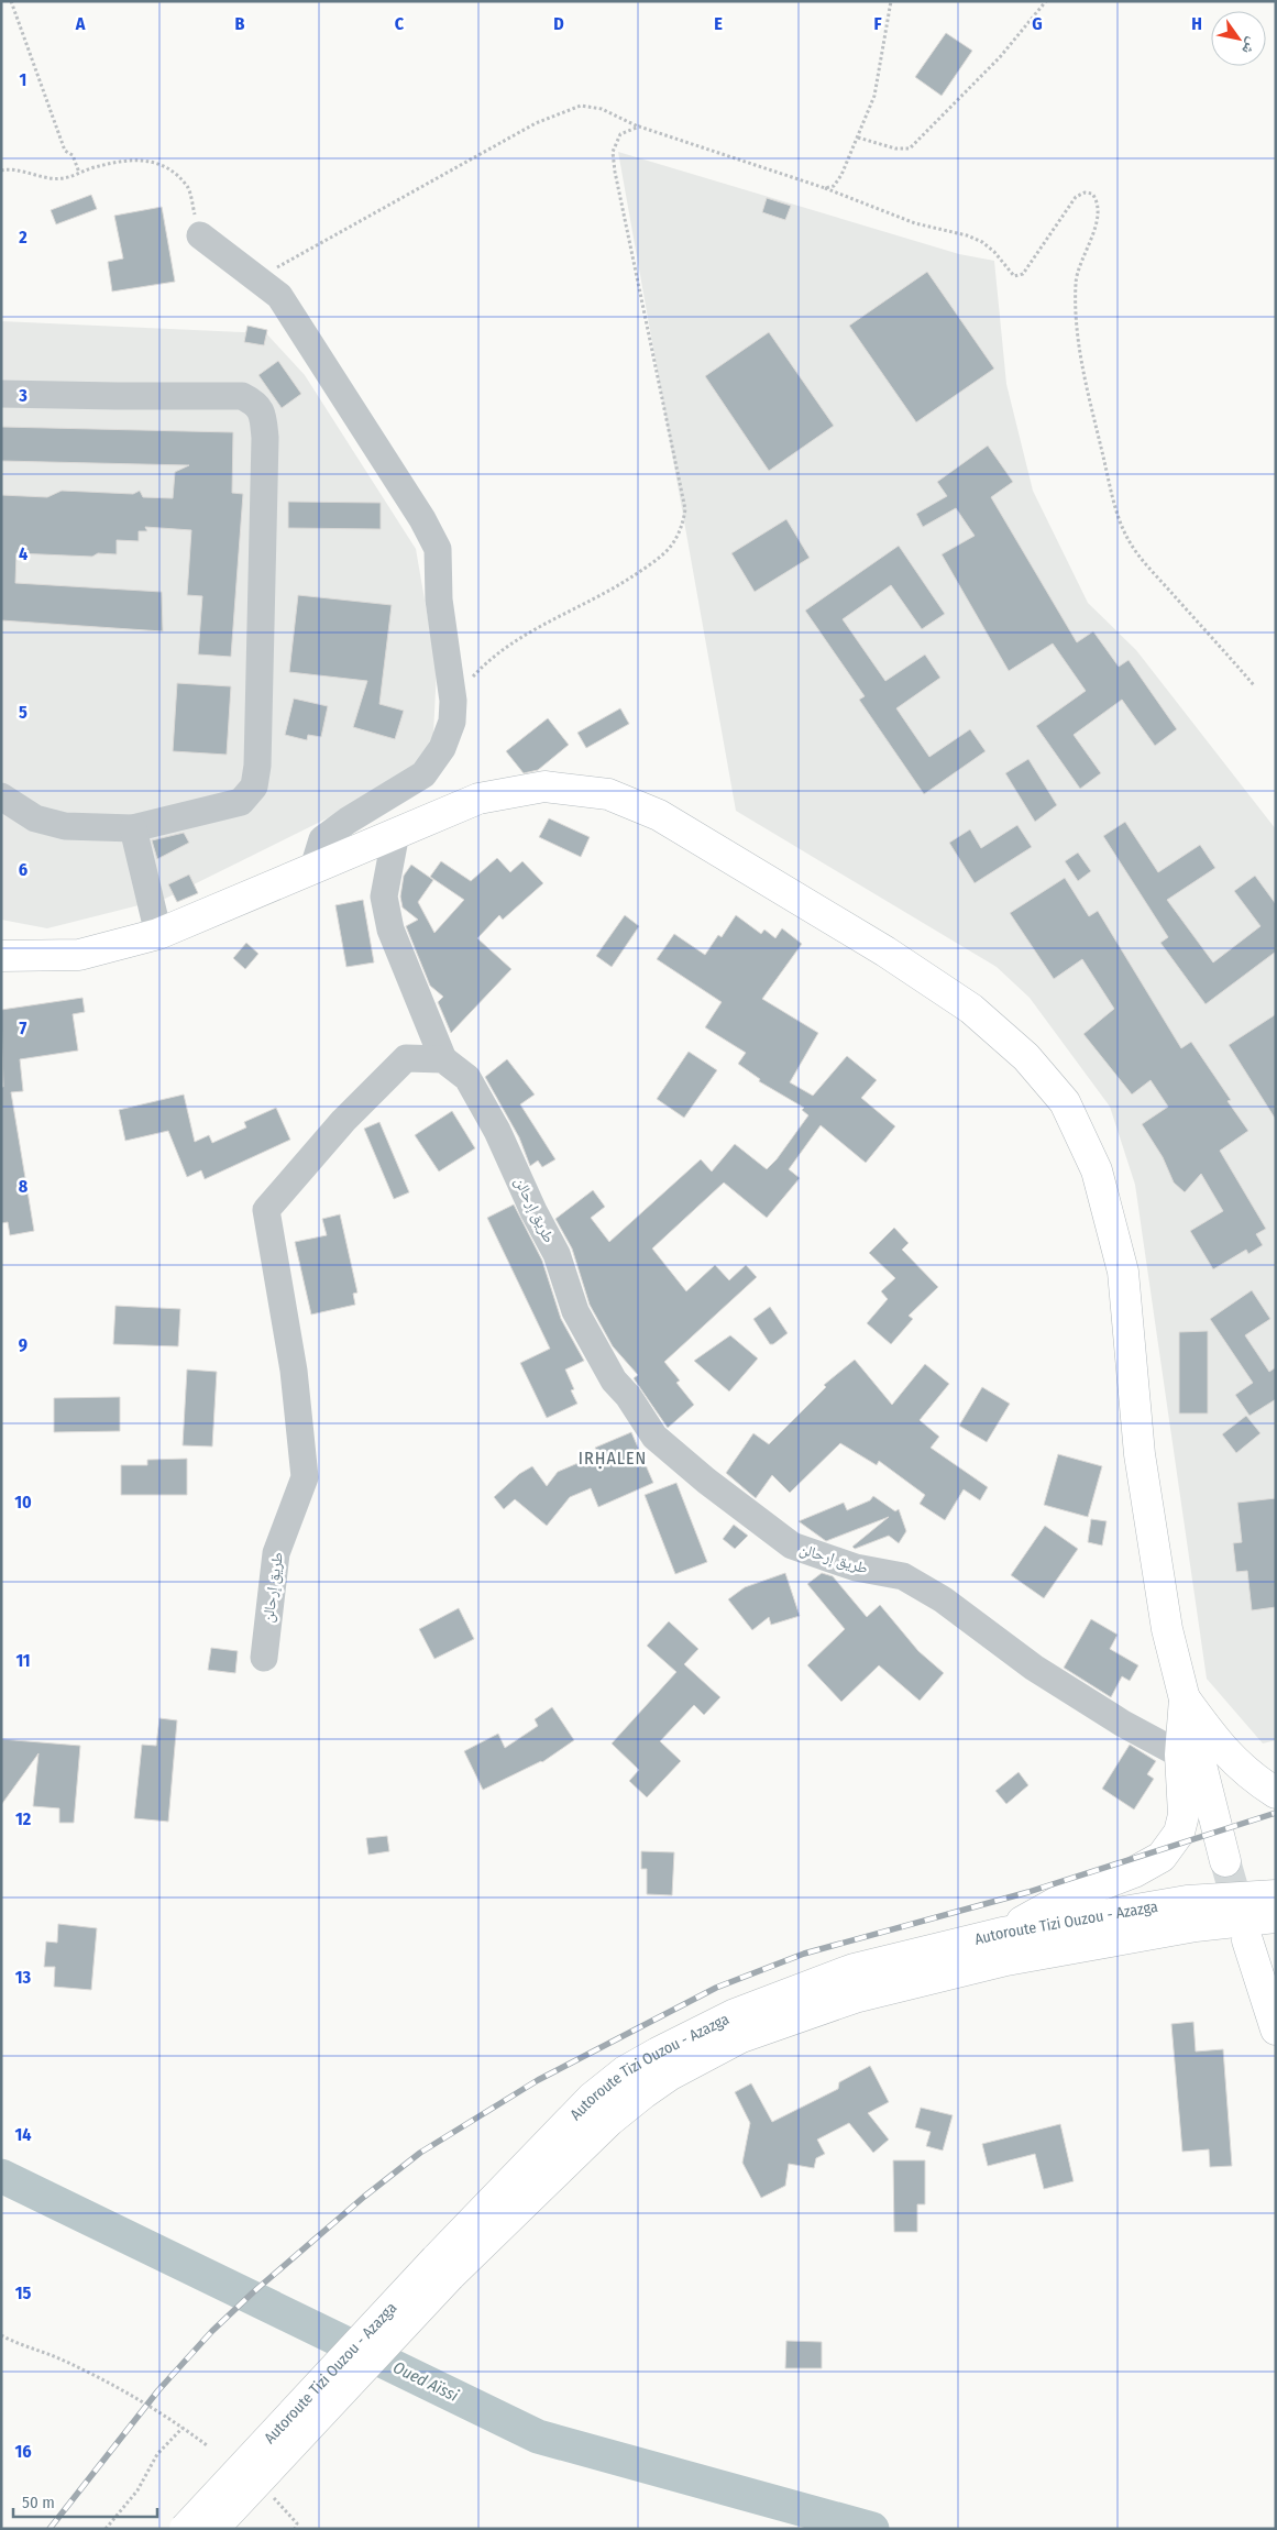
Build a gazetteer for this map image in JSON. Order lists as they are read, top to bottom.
{
  "streets": {
    "main road": ["Autoroute Tizi Ouzou - Azazga"],
    "street": ["طريق إرحالن"]
  },
  "districts": ["IRḤALEN"],
  "water": ["Oued Aïssi"],
  "scale_bar": "50 m",
  "north": "bottom right",
  "grid": {
    "columns": [
      "A",
      "B",
      "C",
      "D",
      "E",
      "F",
      "G",
      "H"
    ],
    "rows": [
      "1",
      "2",
      "3",
      "4",
      "5",
      "6",
      "7",
      "8",
      "9",
      "10",
      "11",
      "12",
      "13",
      "14",
      "15",
      "16"
    ]
  }
}
